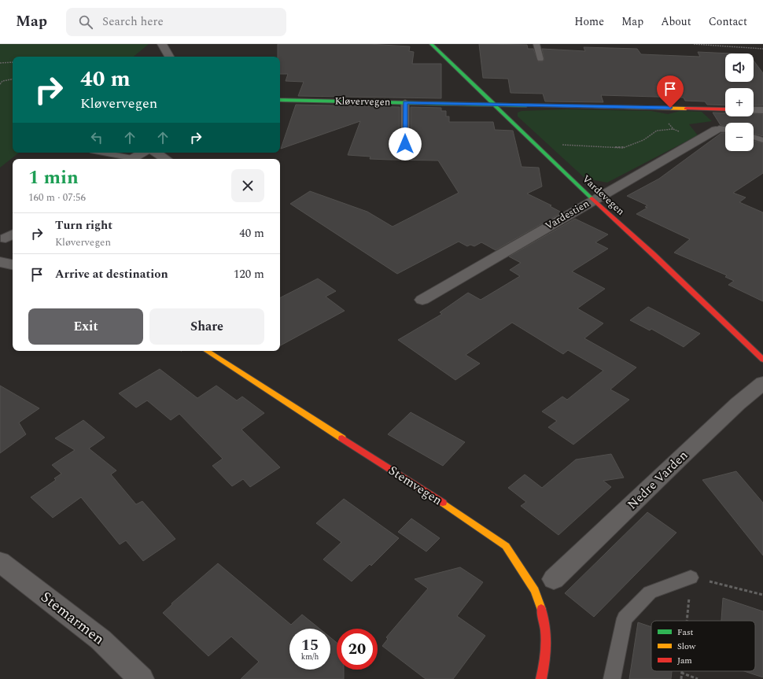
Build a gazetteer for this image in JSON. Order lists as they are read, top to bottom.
{
  "streets": {
    "street": [
      "Kløvervegen",
      "Vardevegen",
      "Vardestien",
      "Nedre Varden",
      "Stemvegen",
      "Stemarmen"
    ]
  },
  "crossings": [
    ["Kløvervegen", "Vardevegen"],
    ["Vardevegen", "Vardestien"]
  ],
  "legend": ["Fast", "Slow", "Jam"],
  "page": {
    "header": "Map",
    "search": "Search here",
    "nav": [
      "Home",
      "Map",
      "About",
      "Contact"
    ],
    "map_buttons": ["+", "−"],
    "turn": ["40 m", "Kløvervegen"],
    "heading": ["1 min", "160 m · 07:56"],
    "list": [
      {
        "name": "Turn right",
        "note": "Kløvervegen",
        "value": "40 m"
      },
      {
        "name": "Arrive at destination",
        "value": "120 m"
      }
    ],
    "buttons": ["Exit", "Share"],
    "speed": "15 km/h",
    "limit": "20"
  }
}
